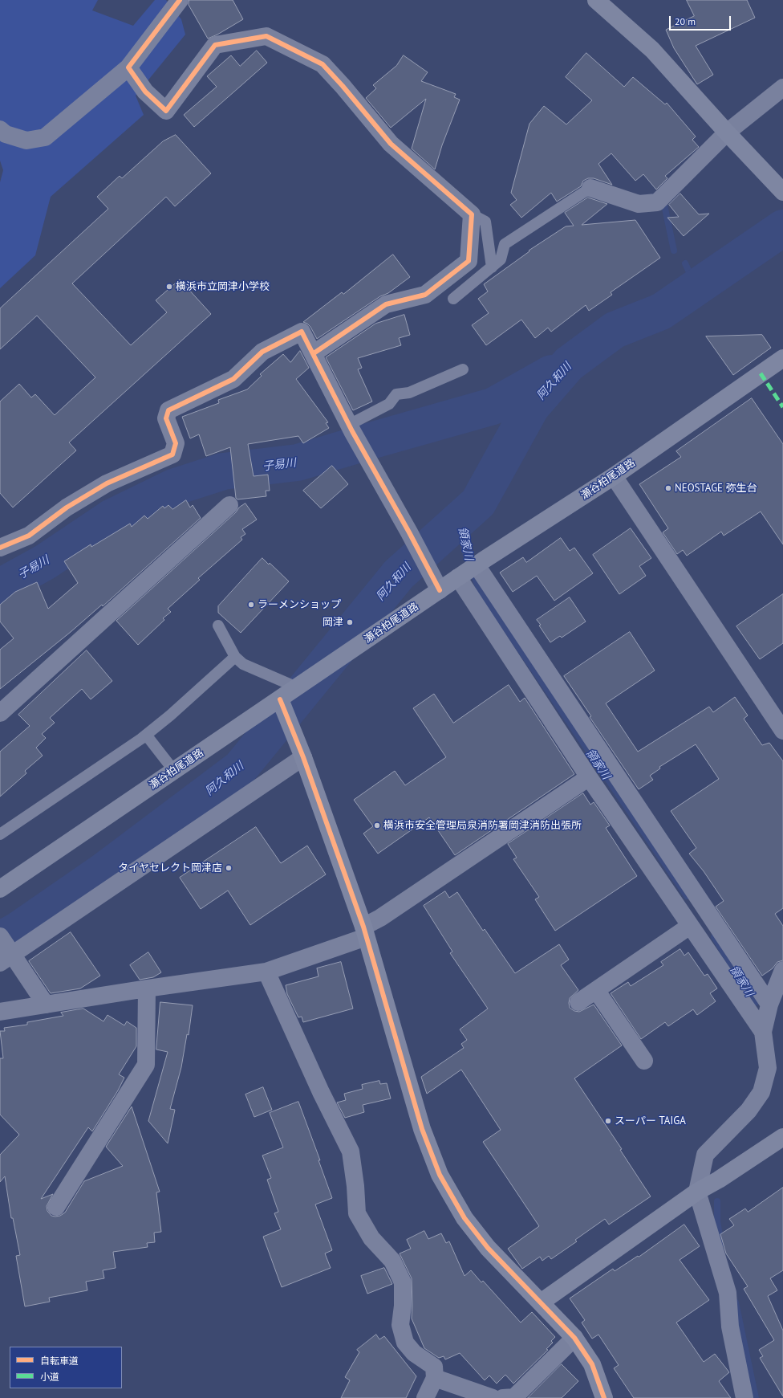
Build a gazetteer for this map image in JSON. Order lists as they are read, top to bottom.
{
  "streets": {
    "street": ["瀬谷柏尾道路"]
  },
  "water": ["阿久和川", "子易川", "領家川"],
  "places": [
    "横浜市立岡津小学校",
    "NEOSTAGE 弥生台",
    "ラーメンショップ",
    "岡津",
    "横浜市安全管理局泉消防署岡津消防出張所",
    "タイヤセレクト岡津店",
    "スーパー TAIGA"
  ],
  "legend": ["自転車道", "小道"],
  "scale_bar": "20 m"
}
